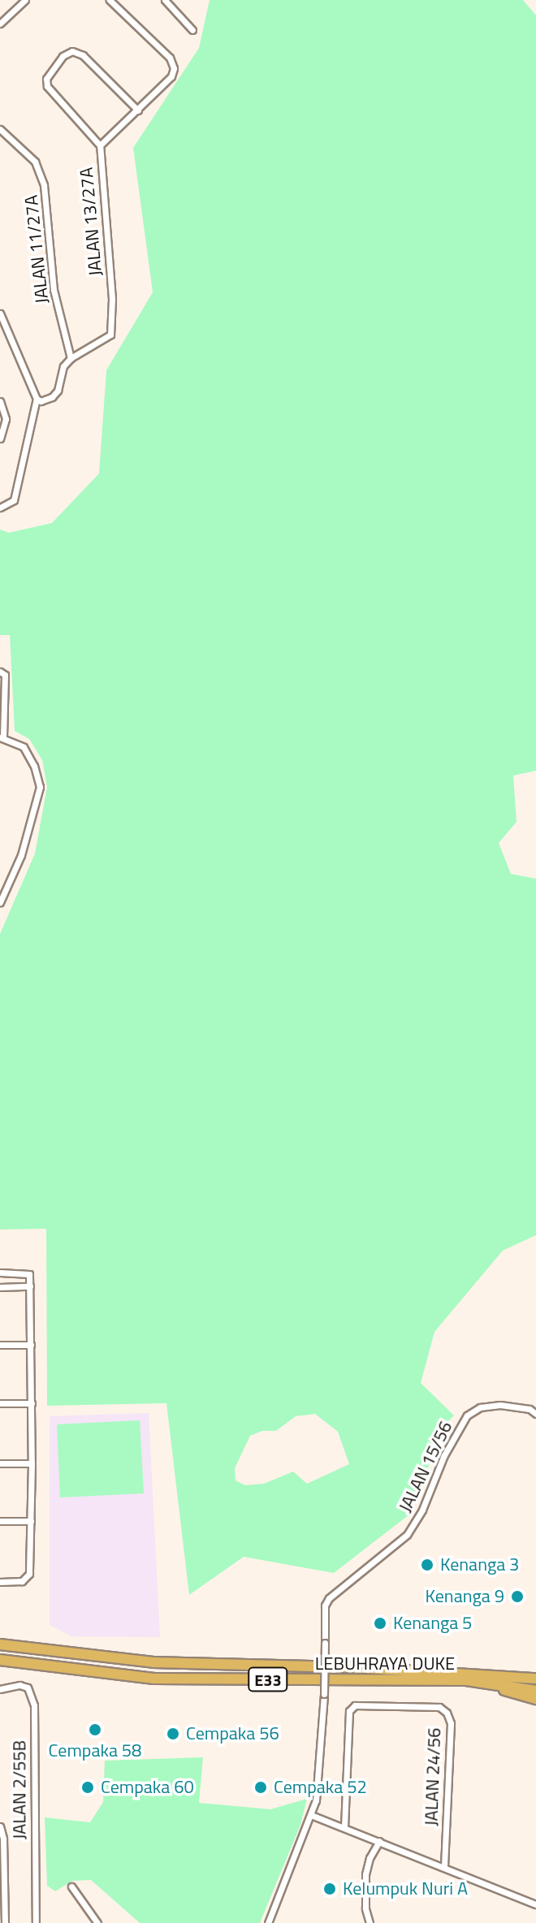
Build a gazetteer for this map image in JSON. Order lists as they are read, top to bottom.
{
  "streets": {
    "highway": ["LEBUHRAYA DUKE", "E33"],
    "street": [
      "JALAN 13/27A",
      "JALAN 11/27A",
      "JALAN 15/56",
      "JALAN 24/56",
      "JALAN 2/55B"
    ]
  },
  "crossings": [
    ["JALAN 13/27A", "JALAN 11/27A"]
  ],
  "places": [
    "Kenanga 3",
    "Kenanga 9",
    "Kenanga 5",
    "Cempaka 58",
    "Cempaka 56",
    "Cempaka 60",
    "Cempaka 52",
    "Kelumpuk Nuri A"
  ]
}
